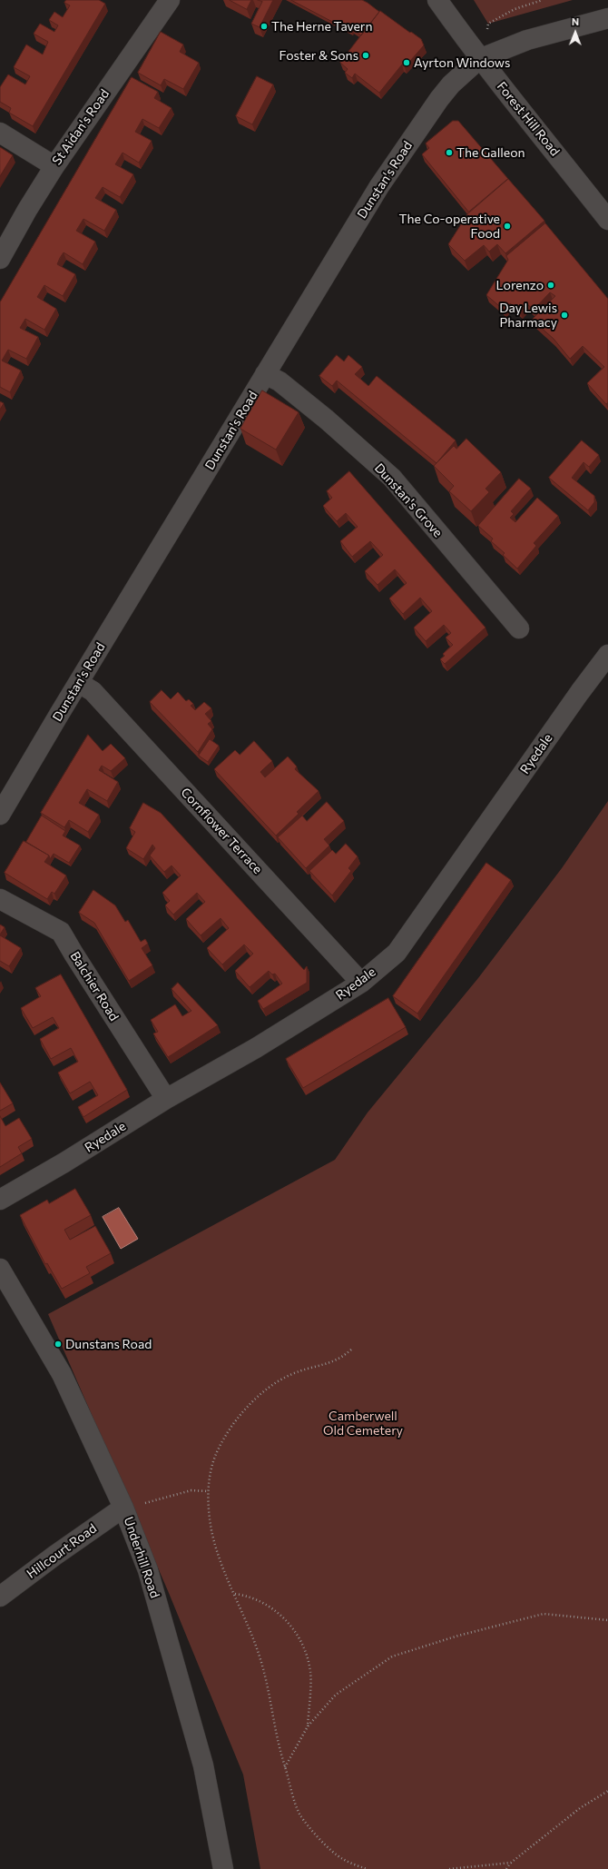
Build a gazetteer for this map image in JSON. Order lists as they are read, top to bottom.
{
  "streets": {
    "street": [
      "Forest Hill Road",
      "St Aidan's Road",
      "Dunstan's Road",
      "Dunstan's Grove",
      "Ryedale",
      "Cornflower Terrace",
      "Balchier Road",
      "Hillcourt Road",
      "Underhill Road"
    ]
  },
  "crossings": [
    ["Forest Hill Road", "Dunstan's Road"],
    ["Dunstan's Road", "Dunstan's Grove"],
    ["Dunstan's Road", "Cornflower Terrace"],
    ["Ryedale", "Cornflower Terrace"],
    ["Ryedale", "Balchier Road"],
    ["Hillcourt Road", "Underhill Road"]
  ],
  "parks": ["Camberwell Old Cemetery"],
  "places": [
    "The Herne Tavern",
    "Foster & Sons",
    "Ayrton Windows",
    "The Galleon",
    "The Co-operative Food",
    "Lorenzo",
    "Day Lewis Pharmacy",
    "Dunstans Road"
  ],
  "north": "top"
}
